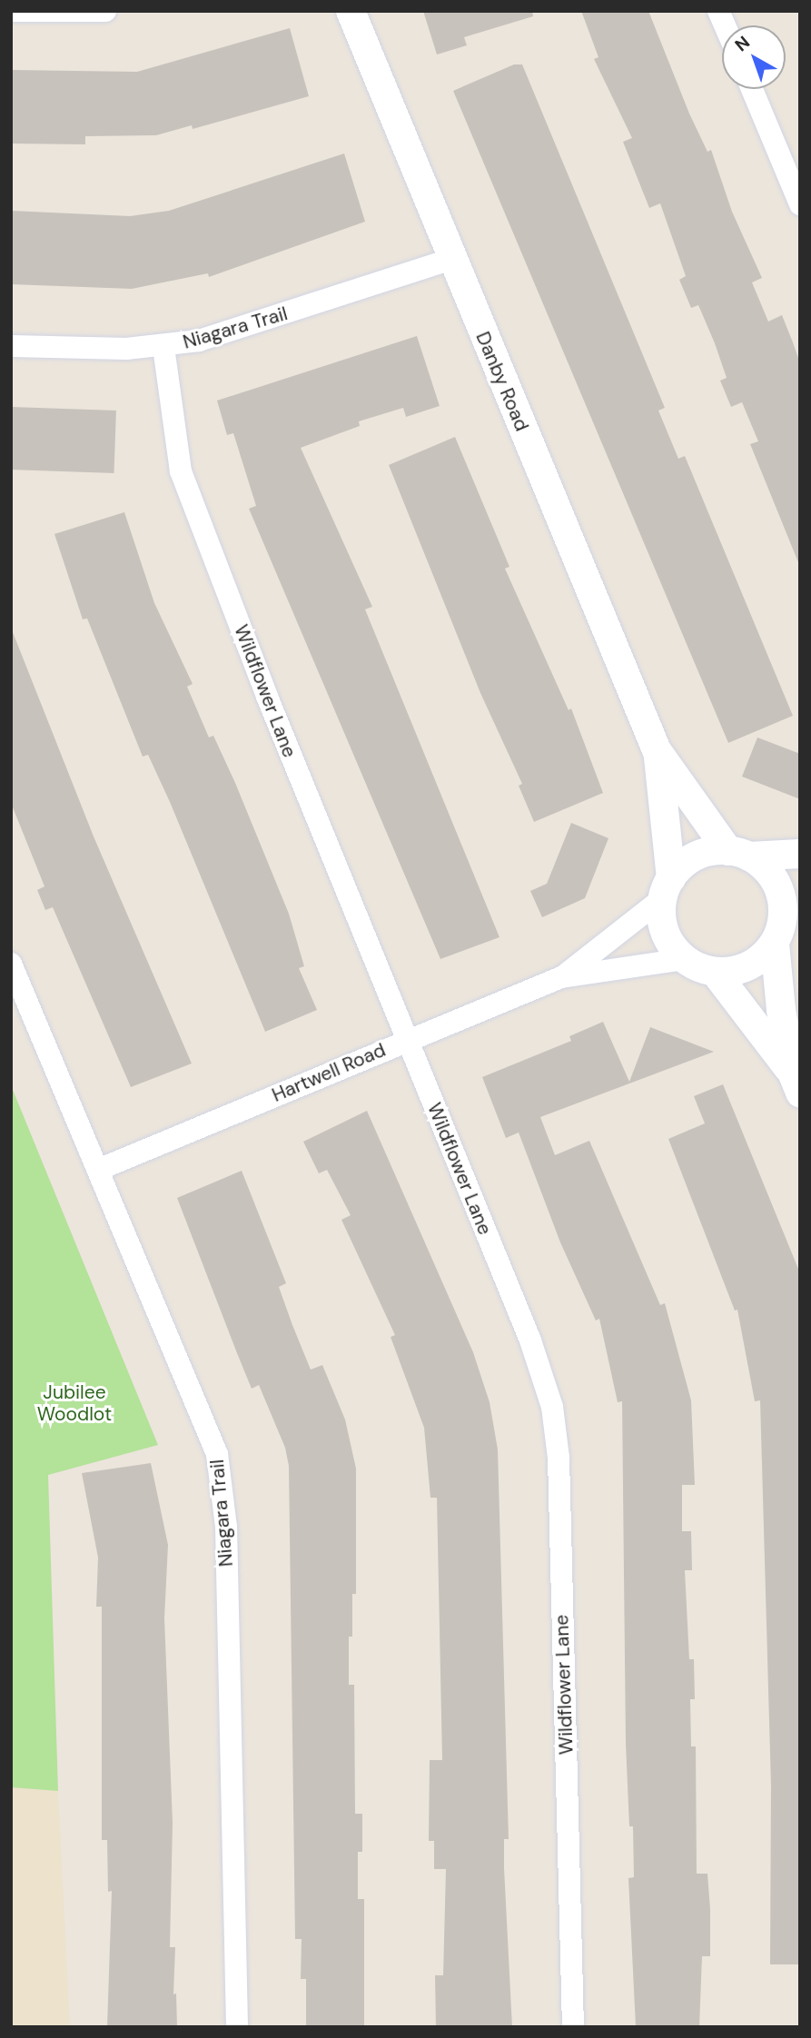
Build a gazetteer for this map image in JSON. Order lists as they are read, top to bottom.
{
  "streets": {
    "street": [
      "Niagara Trail",
      "Danby Road",
      "Wildflower Lane",
      "Hartwell Road"
    ]
  },
  "crossings": [
    ["Niagara Trail", "Danby Road"],
    ["Niagara Trail", "Wildflower Lane"],
    ["Niagara Trail", "Hartwell Road"],
    ["Danby Road", "Hartwell Road"],
    ["Wildflower Lane", "Hartwell Road"]
  ],
  "parks": ["Jubilee Woodlot"],
  "north": "top left"
}
